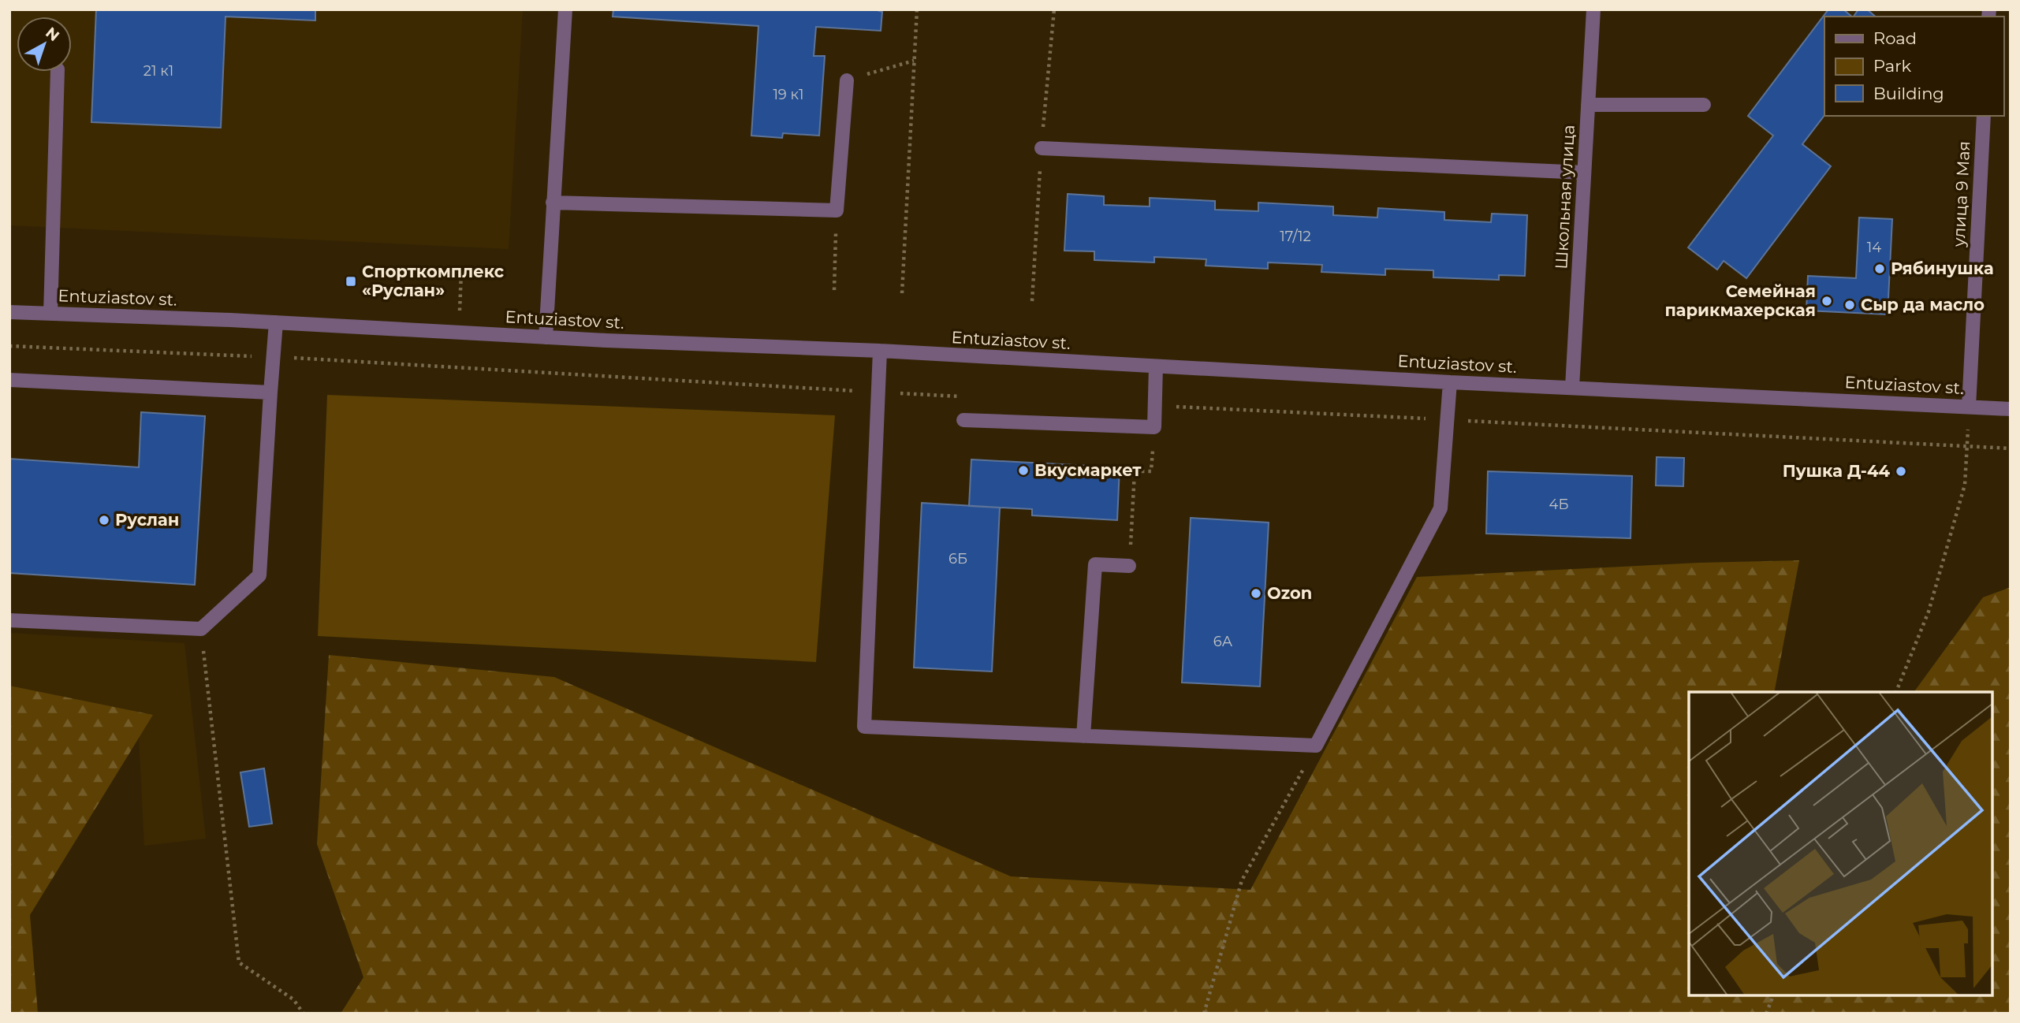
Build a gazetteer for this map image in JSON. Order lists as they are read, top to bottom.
{
  "streets": {
    "street": ["улица 9 Мая", "Школьная улица", "Entuziastov st."]
  },
  "crossings": [
    ["улица 9 Мая", "Entuziastov st."],
    ["Школьная улица", "Entuziastov st."]
  ],
  "places": {
    "other": [
      "Рябинушка",
      "Семейная парикмахерская",
      "Сыр да масло",
      "Вкусмаркет",
      "Пушка Д-44",
      "Руслан",
      "Ozon"
    ],
    "transit": ["Спорткомплекс «Руслан»"]
  },
  "house_numbers": [
    "21 к1",
    "19 к1",
    "17/12",
    "14",
    "4Б",
    "6Б",
    "6А"
  ],
  "legend": ["Road", "Park", "Building"],
  "north": "top right"
}
